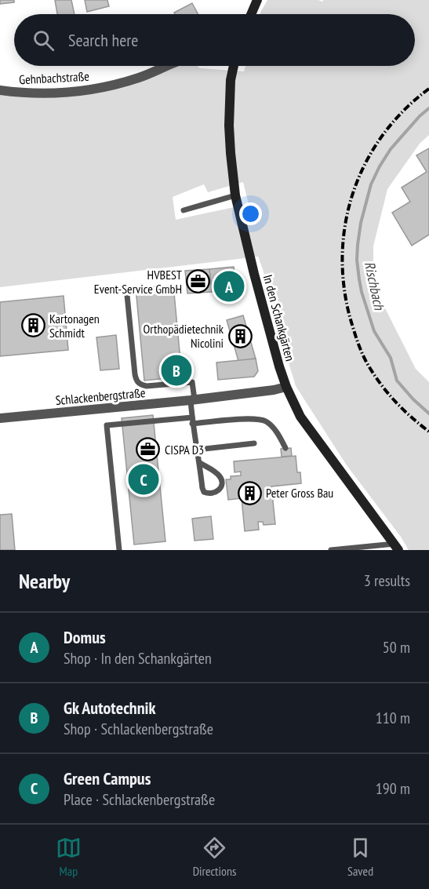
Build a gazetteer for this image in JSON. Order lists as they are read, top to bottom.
{
  "streets": {
    "street": ["Gehnbachstraße", "In den Schankgärten", "Schlackenbergstraße"]
  },
  "crossings": [
    ["In den Schankgärten", "Schlackenbergstraße"]
  ],
  "water": ["Rischbach"],
  "places": {
    "office": ["HVBEST Event-Service GmbH", "CISPA D3"],
    "building": ["Kartonagen Schmidt", "Orthopädietechnik Nicolini", "Peter Gross Bau"]
  },
  "page": {
    "search": "Search here",
    "pins": ["A", "B", "C"],
    "heading": ["Nearby", "3 results"],
    "list": [
      {
        "mark": "A",
        "name": "Domus",
        "note": "Shop · In den Schankgärten",
        "value": "50 m"
      },
      {
        "mark": "B",
        "name": "Gk Autotechnik",
        "note": "Shop · Schlackenbergstraße",
        "value": "110 m"
      },
      {
        "mark": "C",
        "name": "Green Campus",
        "note": "Place · Schlackenbergstraße",
        "value": "190 m"
      }
    ],
    "nav": ["Map", "Directions", "Saved"]
  }
}
